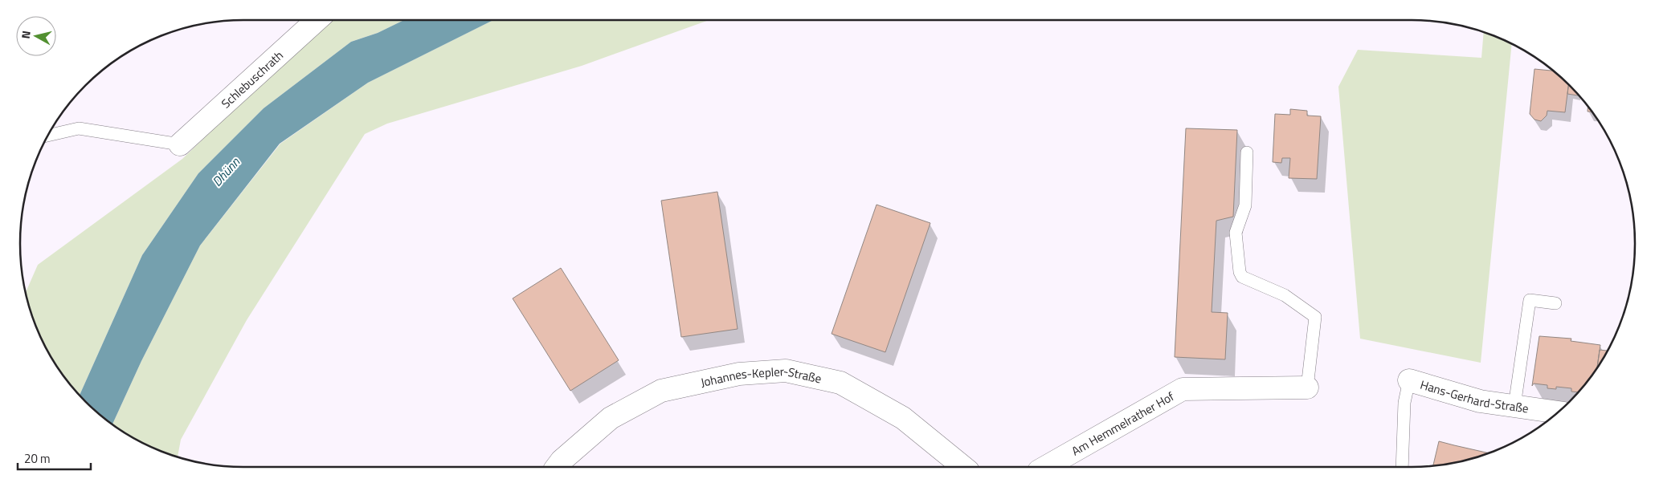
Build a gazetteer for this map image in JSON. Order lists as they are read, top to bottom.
{
  "streets": {
    "street": [
      "Schlebuschrath",
      "Johannes-Kepler-Straße",
      "Hans-Gerhard-Straße",
      "Am Hemmelrather Hof"
    ]
  },
  "water": ["Dhünn"],
  "scale_bar": "20 m",
  "north": "left"
}
